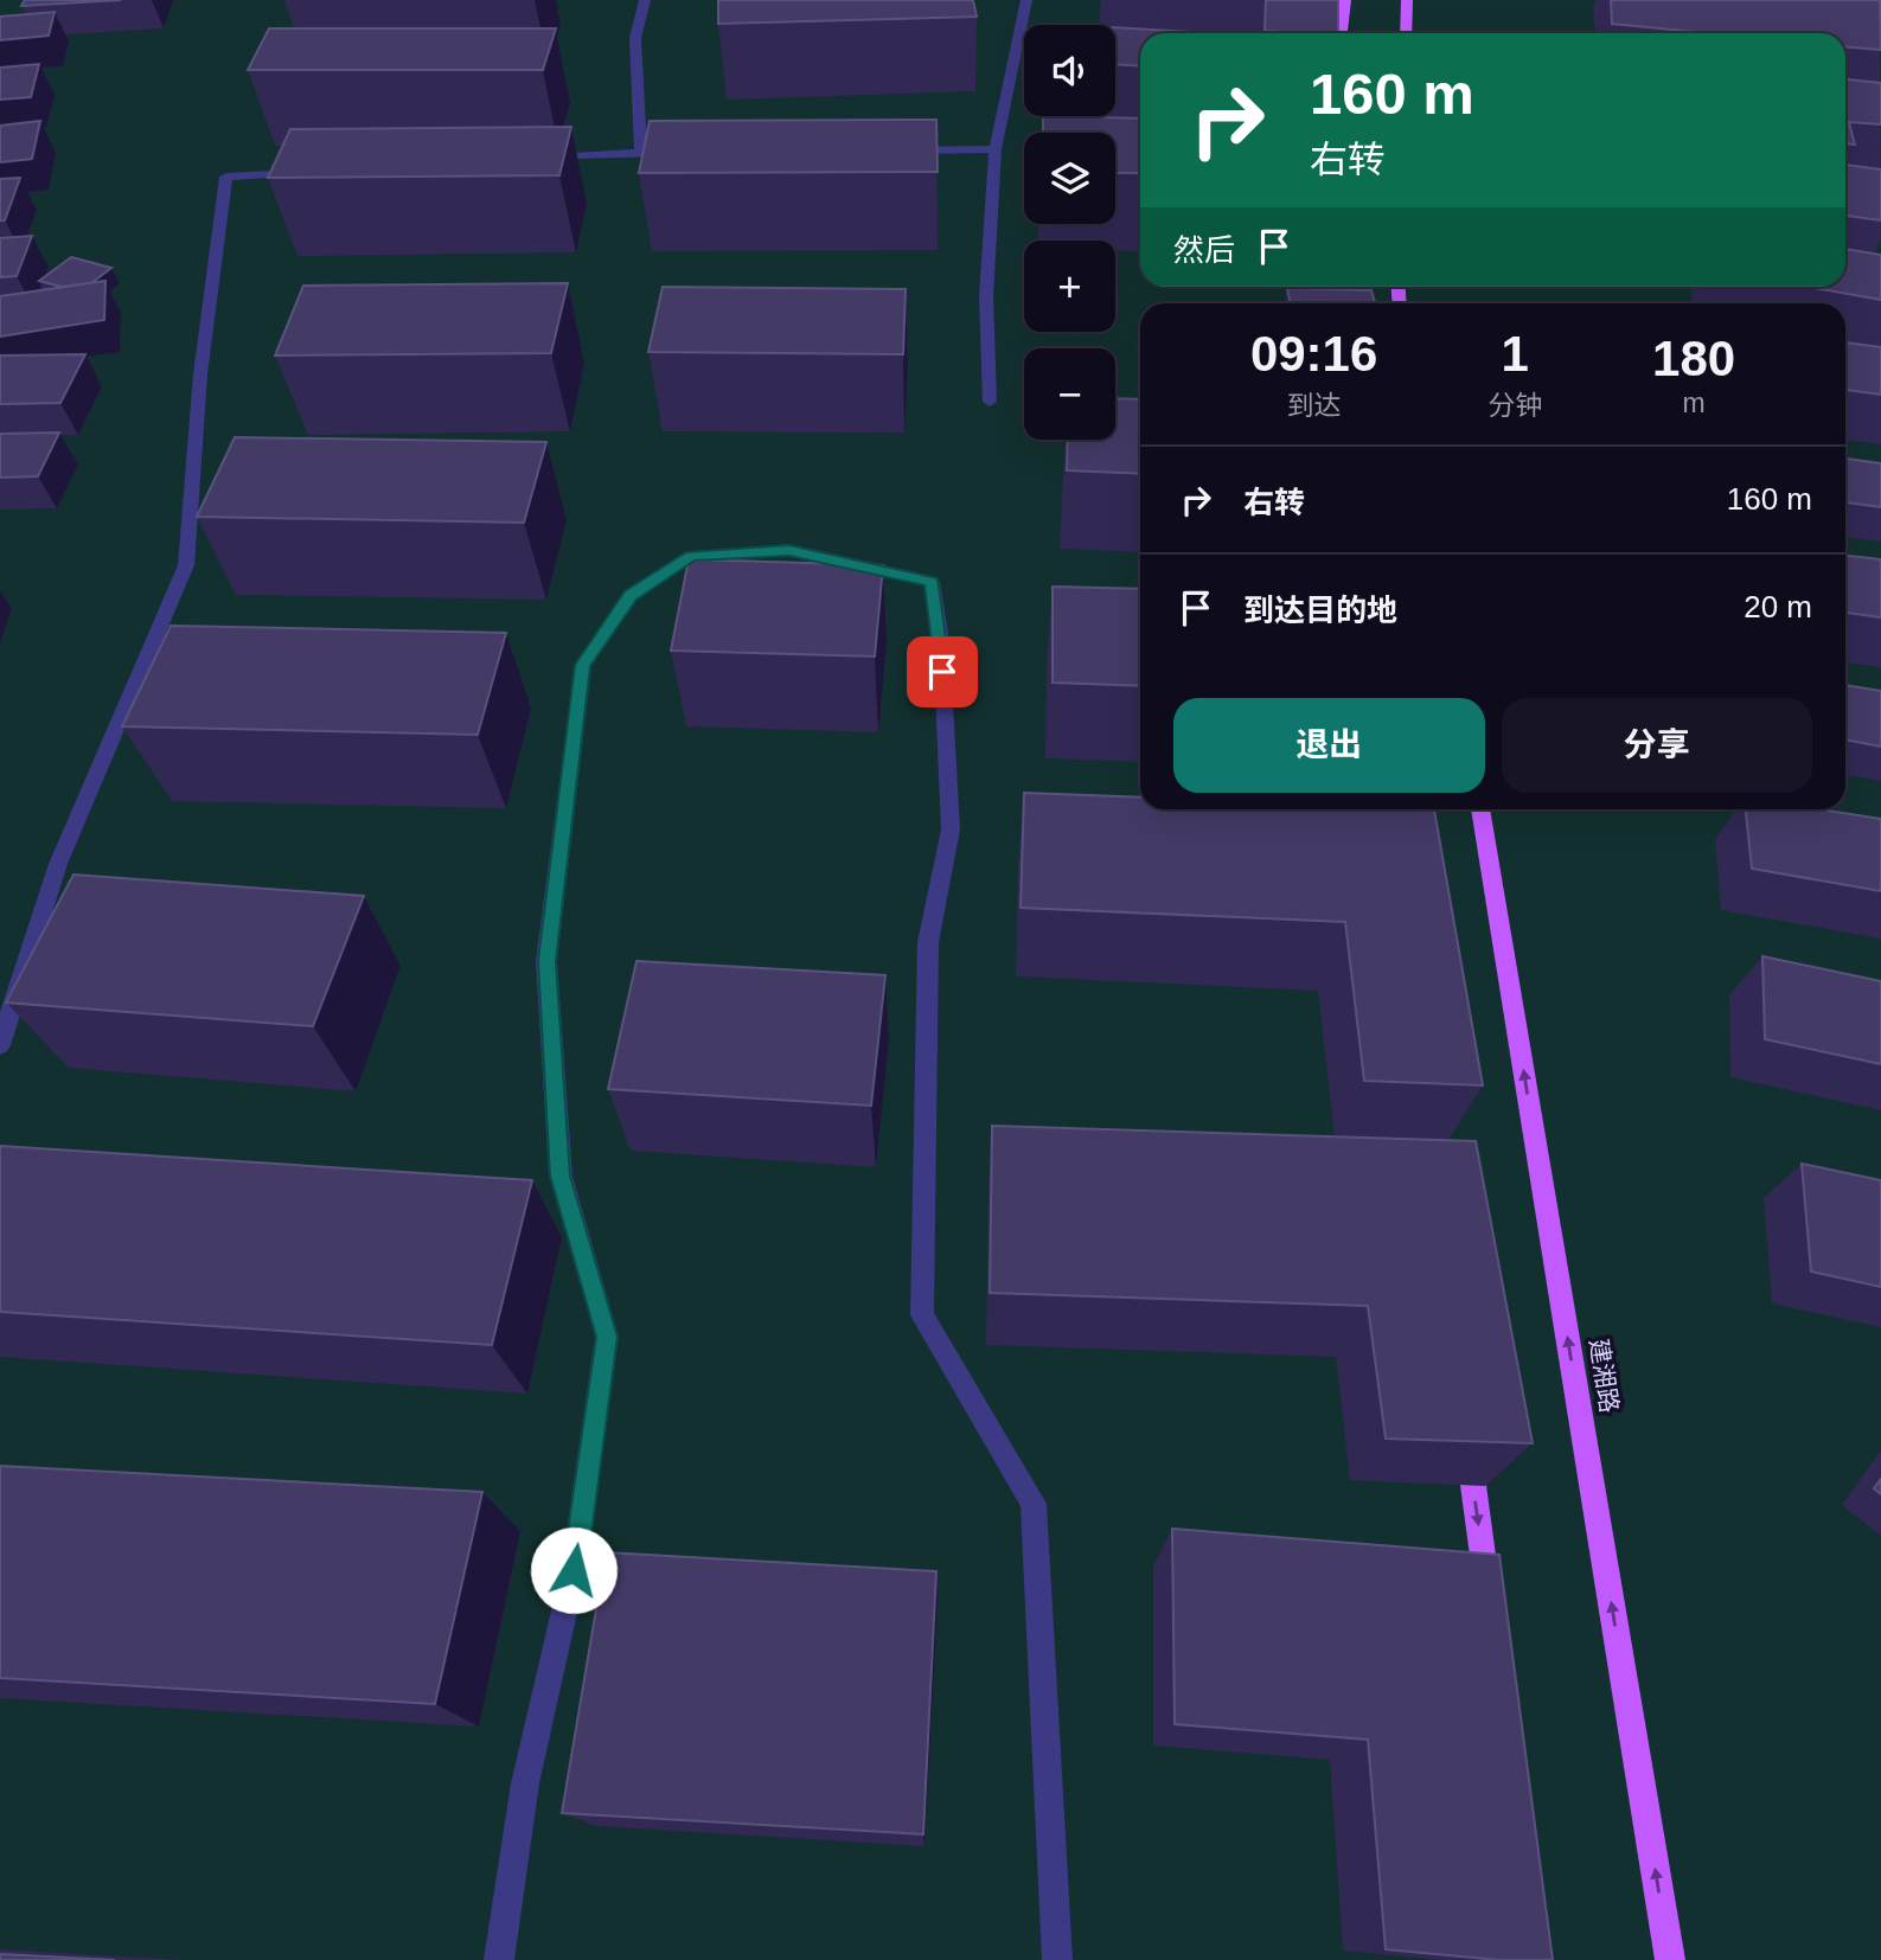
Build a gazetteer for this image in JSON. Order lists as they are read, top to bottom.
{
  "streets": {
    "main road": ["建湘路"]
  },
  "one_way": ["建湘路"],
  "page": {
    "map_buttons": ["+", "−"],
    "turn": ["160 m", "右转"],
    "then": "然后",
    "eta": [
      "09:16",
      "到达",
      "1",
      "分钟",
      "180",
      "m"
    ],
    "list": [
      {
        "name": "右转",
        "value": "160 m"
      },
      {
        "name": "到达目的地",
        "value": "20 m"
      }
    ],
    "buttons": ["退出", "分享"]
  }
}
